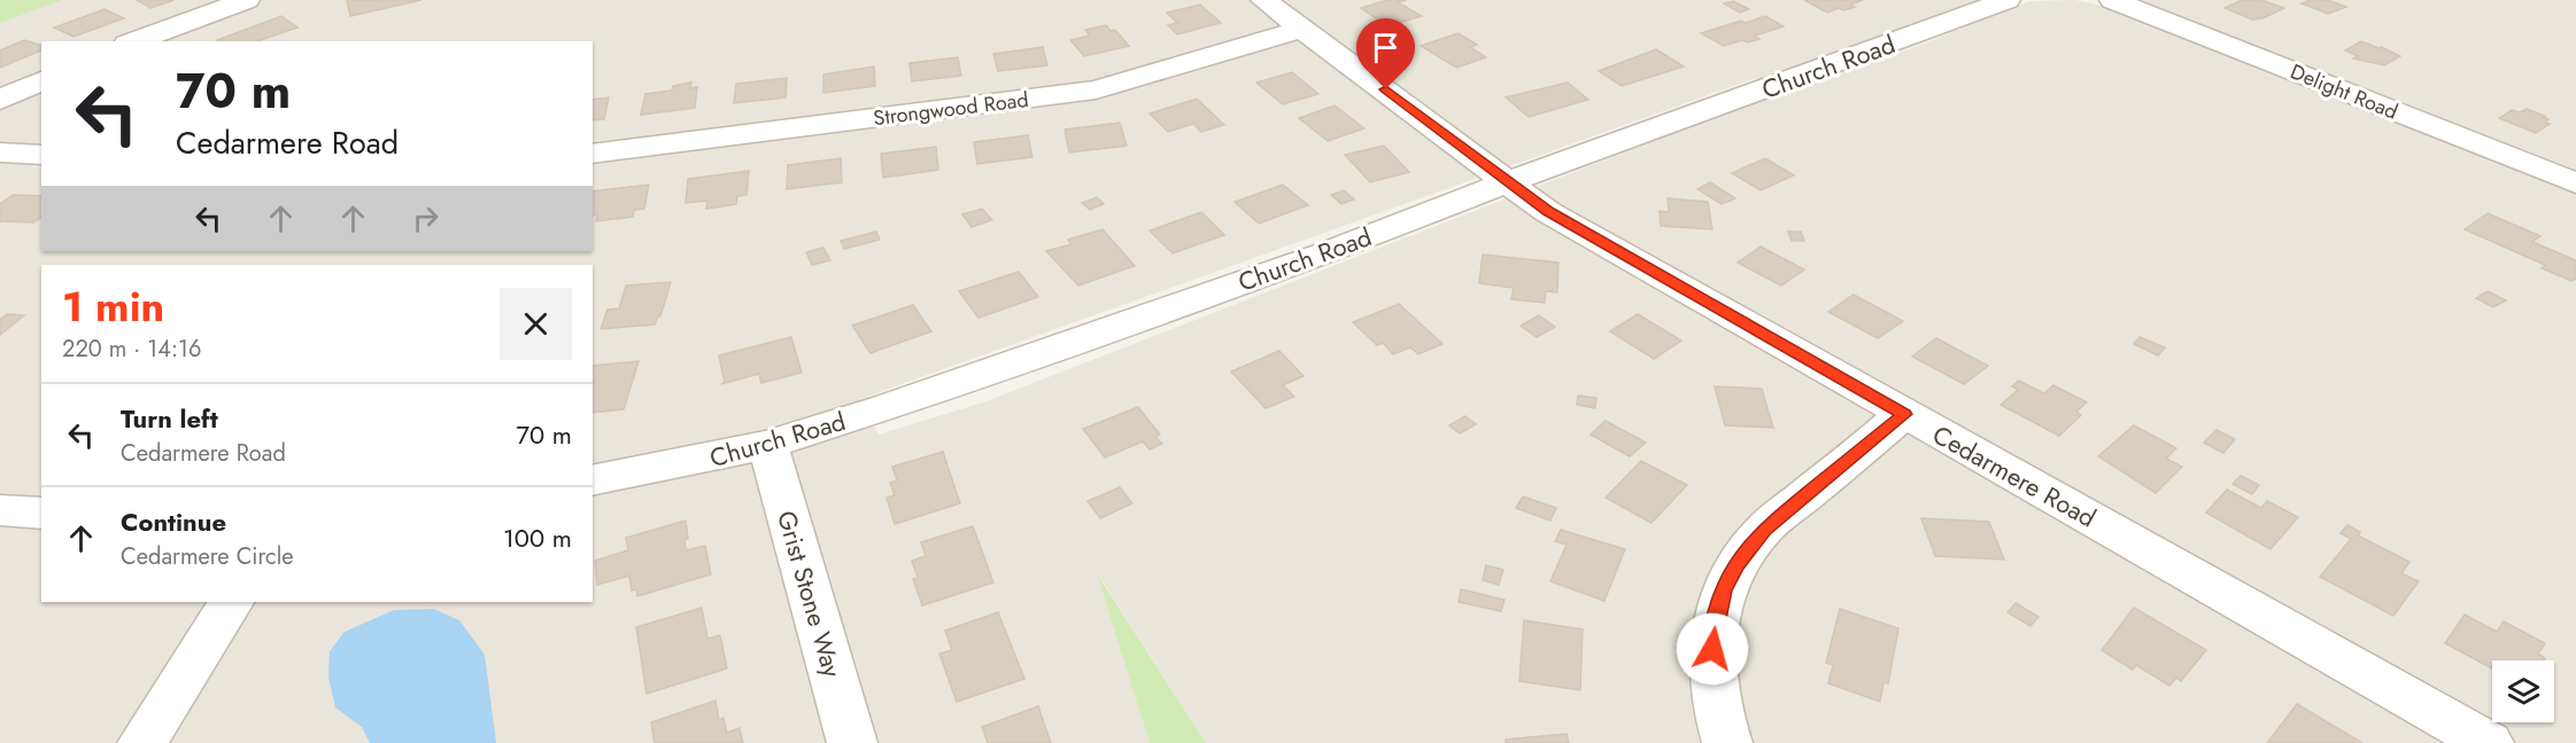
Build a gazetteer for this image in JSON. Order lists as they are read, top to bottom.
{
  "streets": {
    "street": [
      "Church Road",
      "Delight Road",
      "Strongwood Road",
      "Cedarmere Road",
      "Grist Stone Way"
    ]
  },
  "crossings": [
    ["Church Road", "Cedarmere Road"],
    ["Church Road", "Grist Stone Way"],
    ["Strongwood Road", "Cedarmere Road"]
  ],
  "page": {
    "turn": ["70 m", "Cedarmere Road"],
    "heading": ["1 min", "220 m · 14:16"],
    "list": [
      {
        "name": "Turn left",
        "note": "Cedarmere Road",
        "value": "70 m"
      },
      {
        "name": "Continue",
        "note": "Cedarmere Circle",
        "value": "100 m"
      }
    ]
  }
}
